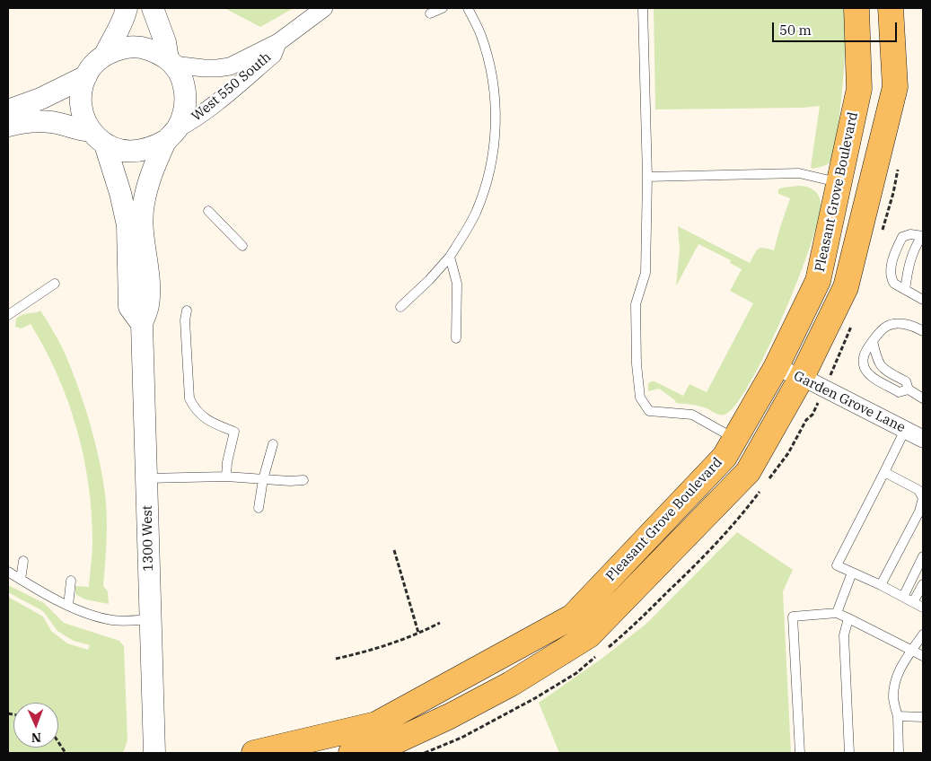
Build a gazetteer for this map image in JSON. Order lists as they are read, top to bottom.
{
  "streets": {
    "main road": ["Pleasant Grove Boulevard"],
    "street": ["West 550 South", "Garden Grove Lane", "1300 West"]
  },
  "crossings": [
    ["Pleasant Grove Boulevard", "Garden Grove Lane"]
  ],
  "scale_bar": "50 m",
  "north": "bottom"
}
